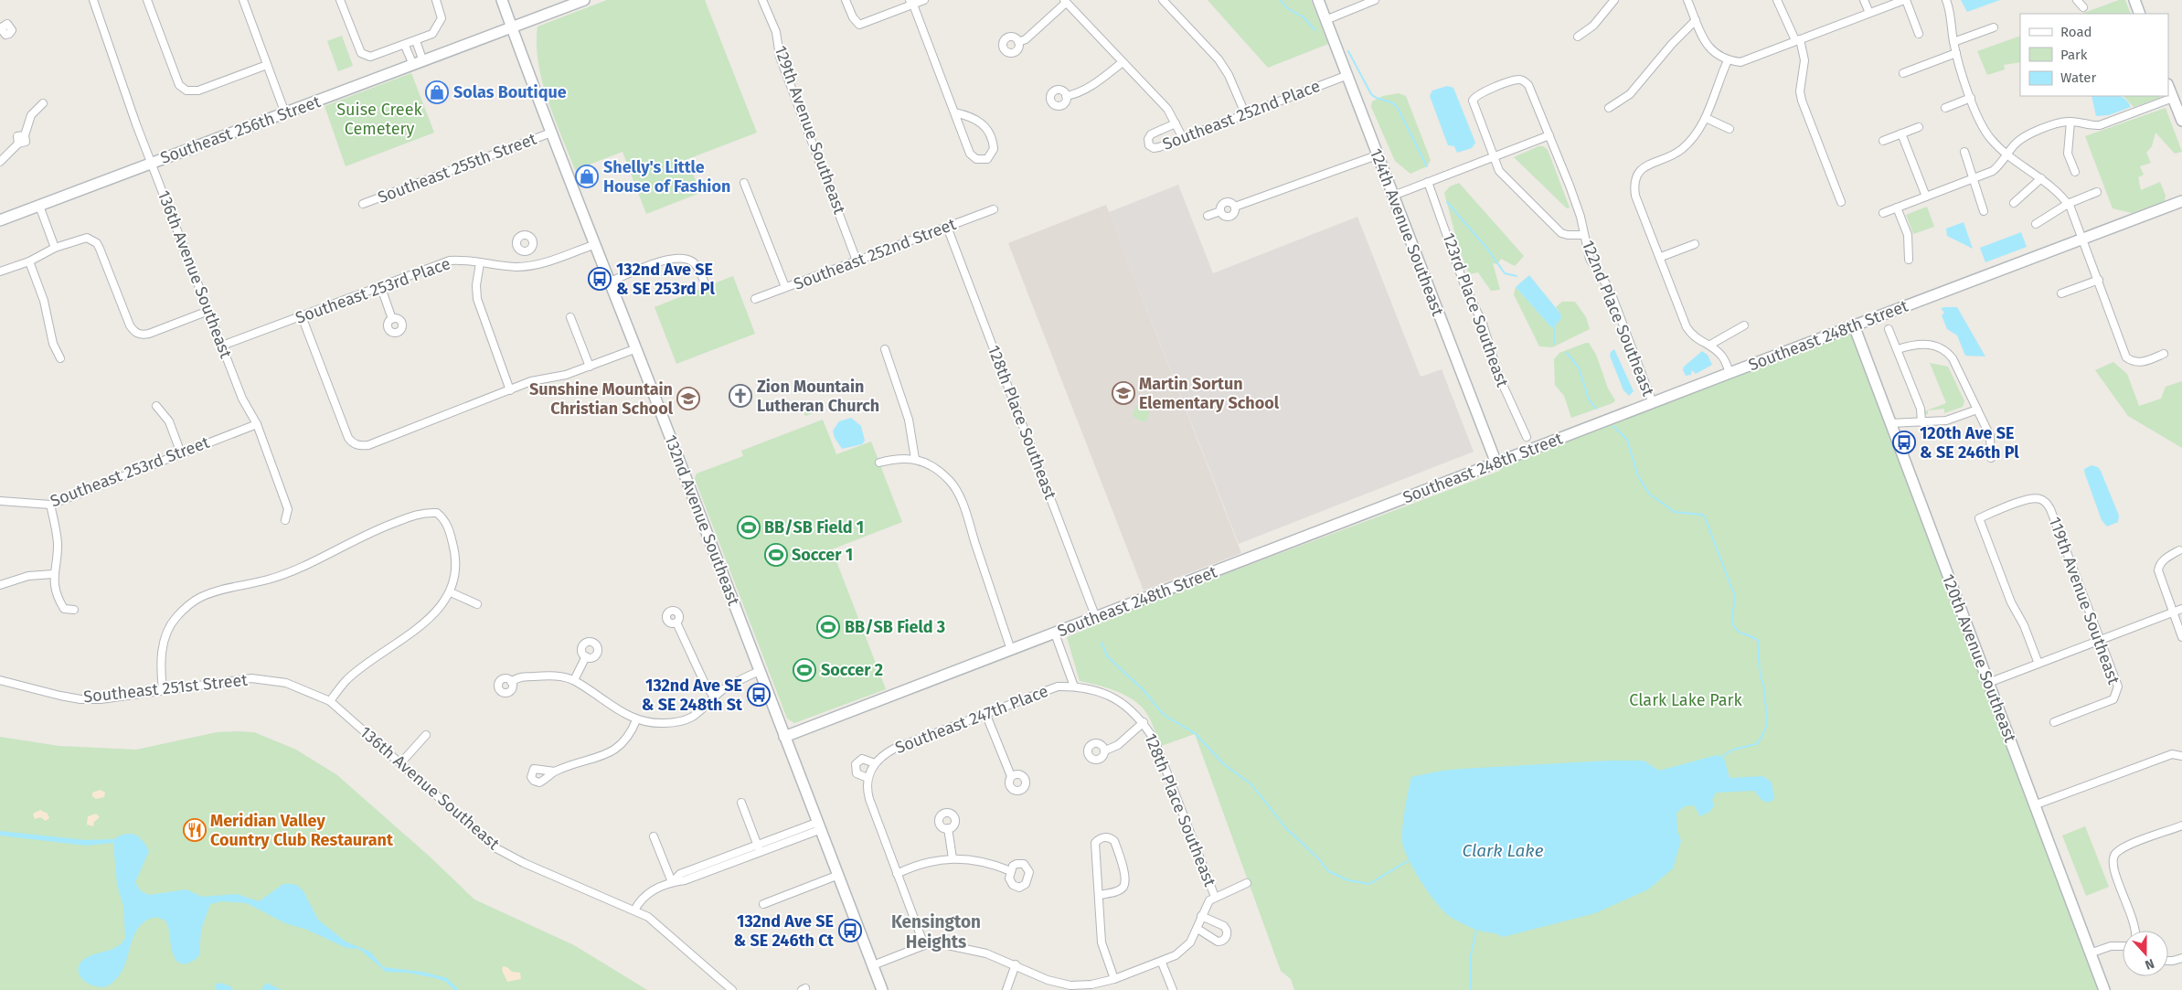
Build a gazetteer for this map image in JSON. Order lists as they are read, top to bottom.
{
  "streets": {
    "street": [
      "Southeast 252nd Place",
      "Southeast 256th Street",
      "129th Avenue Southeast",
      "Southeast 255th Street",
      "124th Avenue Southeast",
      "Southeast 252nd Street",
      "136th Avenue Southeast",
      "Southeast 253rd Place",
      "123rd Place Southeast",
      "122nd Place Southeast",
      "Southeast 248th Street",
      "128th Place Southeast",
      "Southeast 253rd Street",
      "132nd Avenue Southeast",
      "119th Avenue Southeast",
      "120th Avenue Southeast",
      "Southeast 251st Street",
      "Southeast 247th Place"
    ]
  },
  "crossings": [
    ["Southeast 252nd Place", "124th Avenue Southeast"],
    ["Southeast 256th Street", "136th Avenue Southeast"],
    ["Southeast 256th Street", "132nd Avenue Southeast"],
    ["129th Avenue Southeast", "Southeast 252nd Street"],
    ["Southeast 255th Street", "132nd Avenue Southeast"],
    ["124th Avenue Southeast", "Southeast 248th Street"],
    ["Southeast 252nd Street", "128th Place Southeast"],
    ["136th Avenue Southeast", "Southeast 253rd Place"],
    ["136th Avenue Southeast", "Southeast 253rd Street"],
    ["136th Avenue Southeast", "Southeast 251st Street"],
    ["Southeast 253rd Place", "132nd Avenue Southeast"],
    ["122nd Place Southeast", "Southeast 248th Street"],
    ["Southeast 248th Street", "128th Place Southeast"],
    ["Southeast 248th Street", "132nd Avenue Southeast"],
    ["Southeast 248th Street", "120th Avenue Southeast"],
    ["128th Place Southeast", "Southeast 247th Place"]
  ],
  "districts": ["Kensington Heights"],
  "water": ["Clark Lake"],
  "parks": ["Suise Creek Cemetery", "Clark Lake Park"],
  "places": {
    "shop": ["Solas Boutique", "Shelly's Little House of Fashion"],
    "bus stop": [
      "132nd Ave SE & SE 253rd Pl",
      "120th Ave SE & SE 246th Pl",
      "132nd Ave SE & SE 248th St",
      "132nd Ave SE & SE 246th Ct"
    ],
    "school or university": ["Martin Sortun Elementary School", "Sunshine Mountain Christian School"],
    "church": ["Zion Mountain Lutheran Church"],
    "sports": [
      "BB/SB Field 1",
      "Soccer 1",
      "BB/SB Field 3",
      "Soccer 2"
    ],
    "restaurant": ["Meridian Valley Country Club Restaurant"]
  },
  "legend": ["Road", "Park", "Water"],
  "north": "bottom"
}
